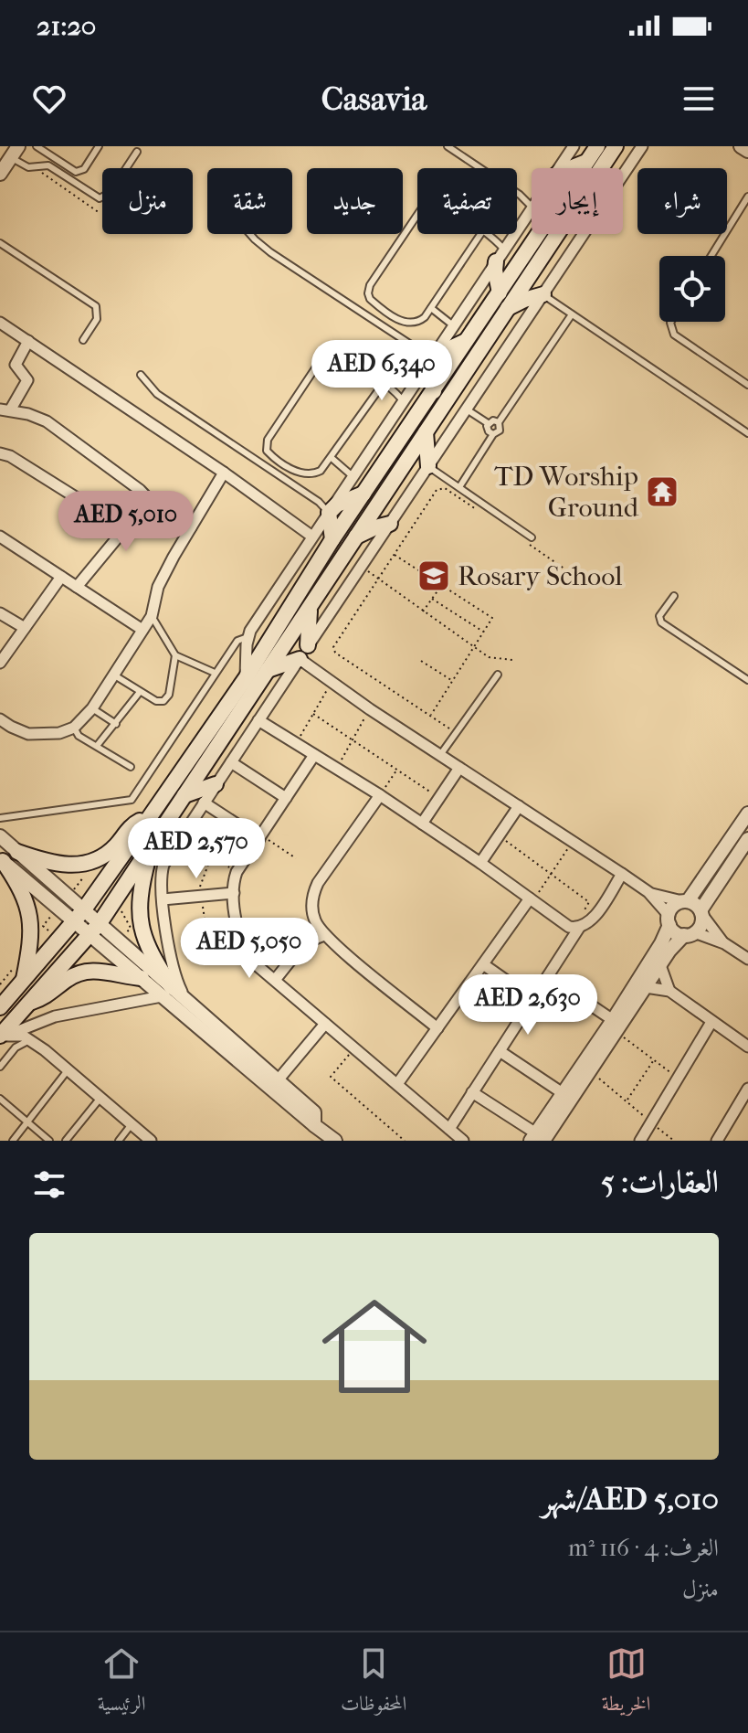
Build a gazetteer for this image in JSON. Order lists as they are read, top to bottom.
{
  "places": {
    "temple": ["TD Worship Ground"],
    "school or university": ["Rosary School"]
  },
  "page": {
    "status": "21:20",
    "header": "Casavia",
    "chip": [
      "شراء",
      "إيجار",
      "تصفية",
      "جديد",
      "شقة",
      "منزل"
    ],
    "price": [
      "AED 6,340",
      "AED 5,010",
      "AED 2,570",
      "AED 5,050",
      "AED 2,630"
    ],
    "heading": "العقارات: 5",
    "list": [
      {
        "name": "AED 5,010/شهر",
        "note": "الغرف: 4 · 116 m² · منزل"
      }
    ],
    "tabs": ["الخريطة", "المحفوظات", "الرئيسية"]
  }
}
